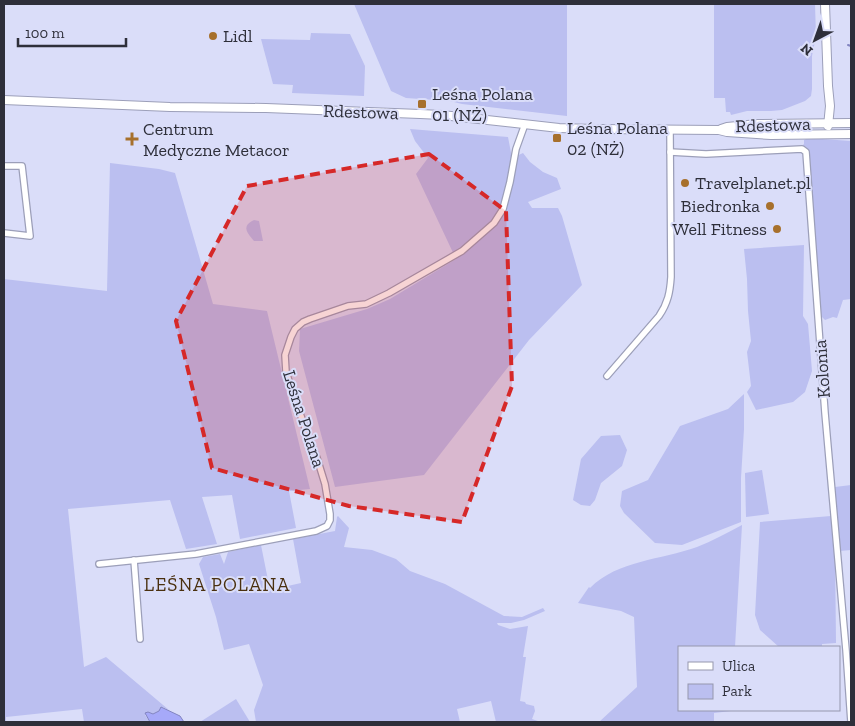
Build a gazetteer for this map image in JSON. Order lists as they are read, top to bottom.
{
  "streets": {
    "street": ["Rdestowa", "Kolonia", "Leśna Polana"]
  },
  "crossings": [
    ["Rdestowa", "Leśna Polana"]
  ],
  "districts": ["LEŚNA POLANA"],
  "places": {
    "other": [
      "Lidl",
      "Travelplanet.pl",
      "Biedronka",
      "Well Fitness"
    ],
    "transit": ["Leśna Polana 01 (NŻ)", "Leśna Polana 02 (NŻ)"],
    "health": ["Centrum Medyczne Metacor"]
  },
  "legend": ["Ulica", "Park"],
  "scale_bar": "100 m",
  "north": "bottom left"
}
